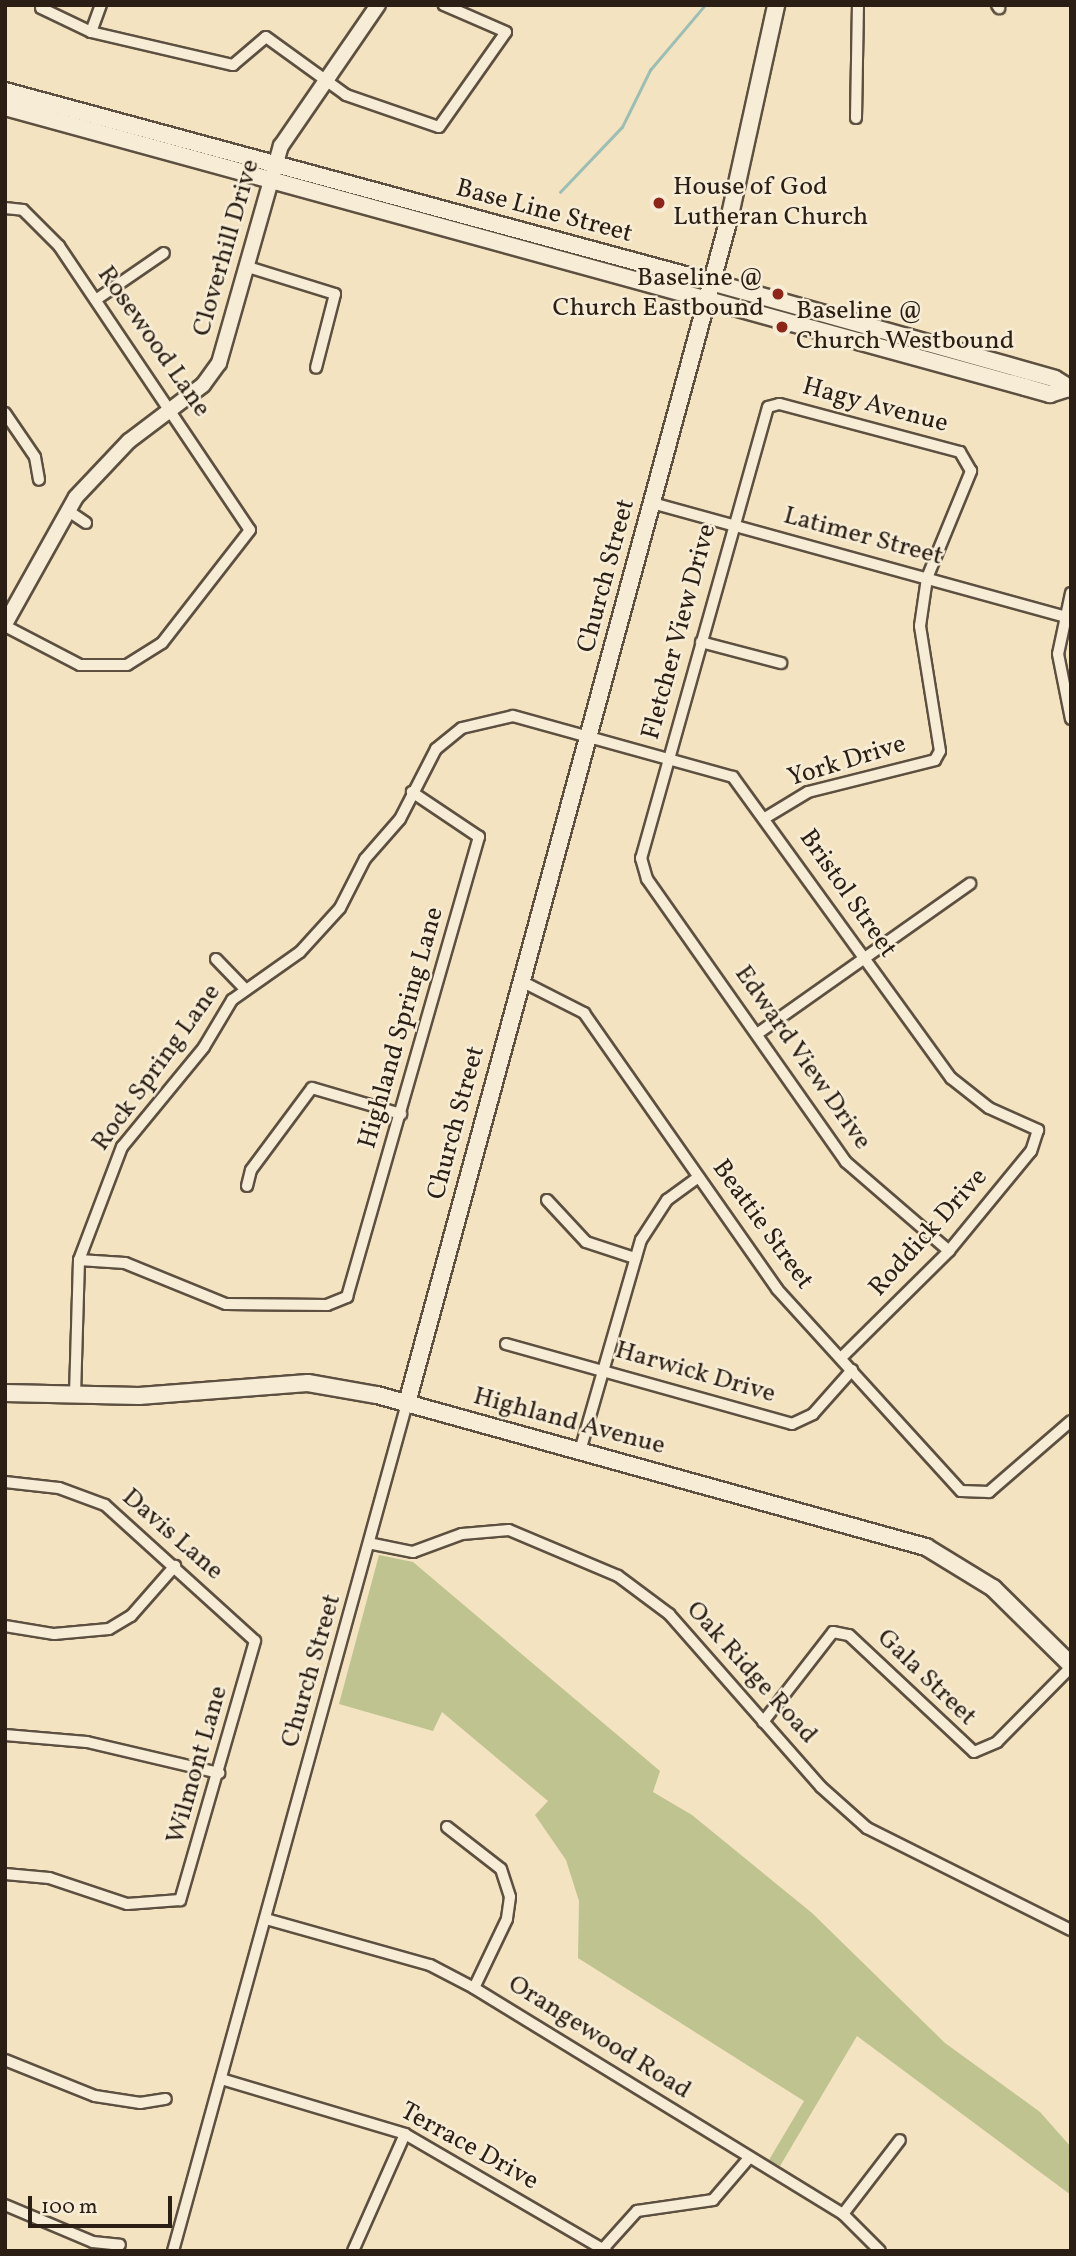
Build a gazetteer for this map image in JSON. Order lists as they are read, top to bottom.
{
  "streets": {
    "main road": ["Base Line Street", "Church Street", "Highland Avenue"],
    "street": [
      "Cloverhill Drive",
      "Rosewood Lane",
      "Hagy Avenue",
      "Latimer Street",
      "Fletcher View Drive",
      "York Drive",
      "Bristol Street",
      "Highland Spring Lane",
      "Edward View Drive",
      "Rock Spring Lane",
      "Beattie Street",
      "Roddick Drive",
      "Harwick Drive",
      "Davis Lane",
      "Oak Ridge Road",
      "Gala Street",
      "Wilmont Lane",
      "Orangewood Road",
      "Terrace Drive"
    ]
  },
  "crossings": [
    ["Base Line Street", "Cloverhill Drive"],
    ["Base Line Street", "Church Street"],
    ["Cloverhill Drive", "Rosewood Lane"],
    ["Hagy Avenue", "Latimer Street"],
    ["Hagy Avenue", "Fletcher View Drive"],
    ["Hagy Avenue", "York Drive"],
    ["Latimer Street", "Church Street"],
    ["Latimer Street", "Fletcher View Drive"],
    ["Latimer Street", "York Drive"],
    ["Church Street", "Bristol Street"],
    ["Church Street", "Rock Spring Lane"],
    ["Church Street", "Beattie Street"],
    ["Church Street", "Highland Avenue"],
    ["Church Street", "Oak Ridge Road"],
    ["Church Street", "Orangewood Road"],
    ["Church Street", "Terrace Drive"],
    ["Fletcher View Drive", "Bristol Street"],
    ["Fletcher View Drive", "Edward View Drive"],
    ["York Drive", "Bristol Street"],
    ["Bristol Street", "Rock Spring Lane"],
    ["Bristol Street", "Roddick Drive"],
    ["Highland Spring Lane", "Rock Spring Lane"],
    ["Edward View Drive", "Roddick Drive"],
    ["Rock Spring Lane", "Highland Avenue"],
    ["Beattie Street", "Roddick Drive"],
    ["Beattie Street", "Harwick Drive"],
    ["Highland Avenue", "Gala Street"],
    ["Davis Lane", "Wilmont Lane"],
    ["Oak Ridge Road", "Gala Street"]
  ],
  "places": ["House of God Lutheran Church", "Baseline @ Church Eastbound", "Baseline @ Church Westbound"],
  "scale_bar": "100 m"
}
